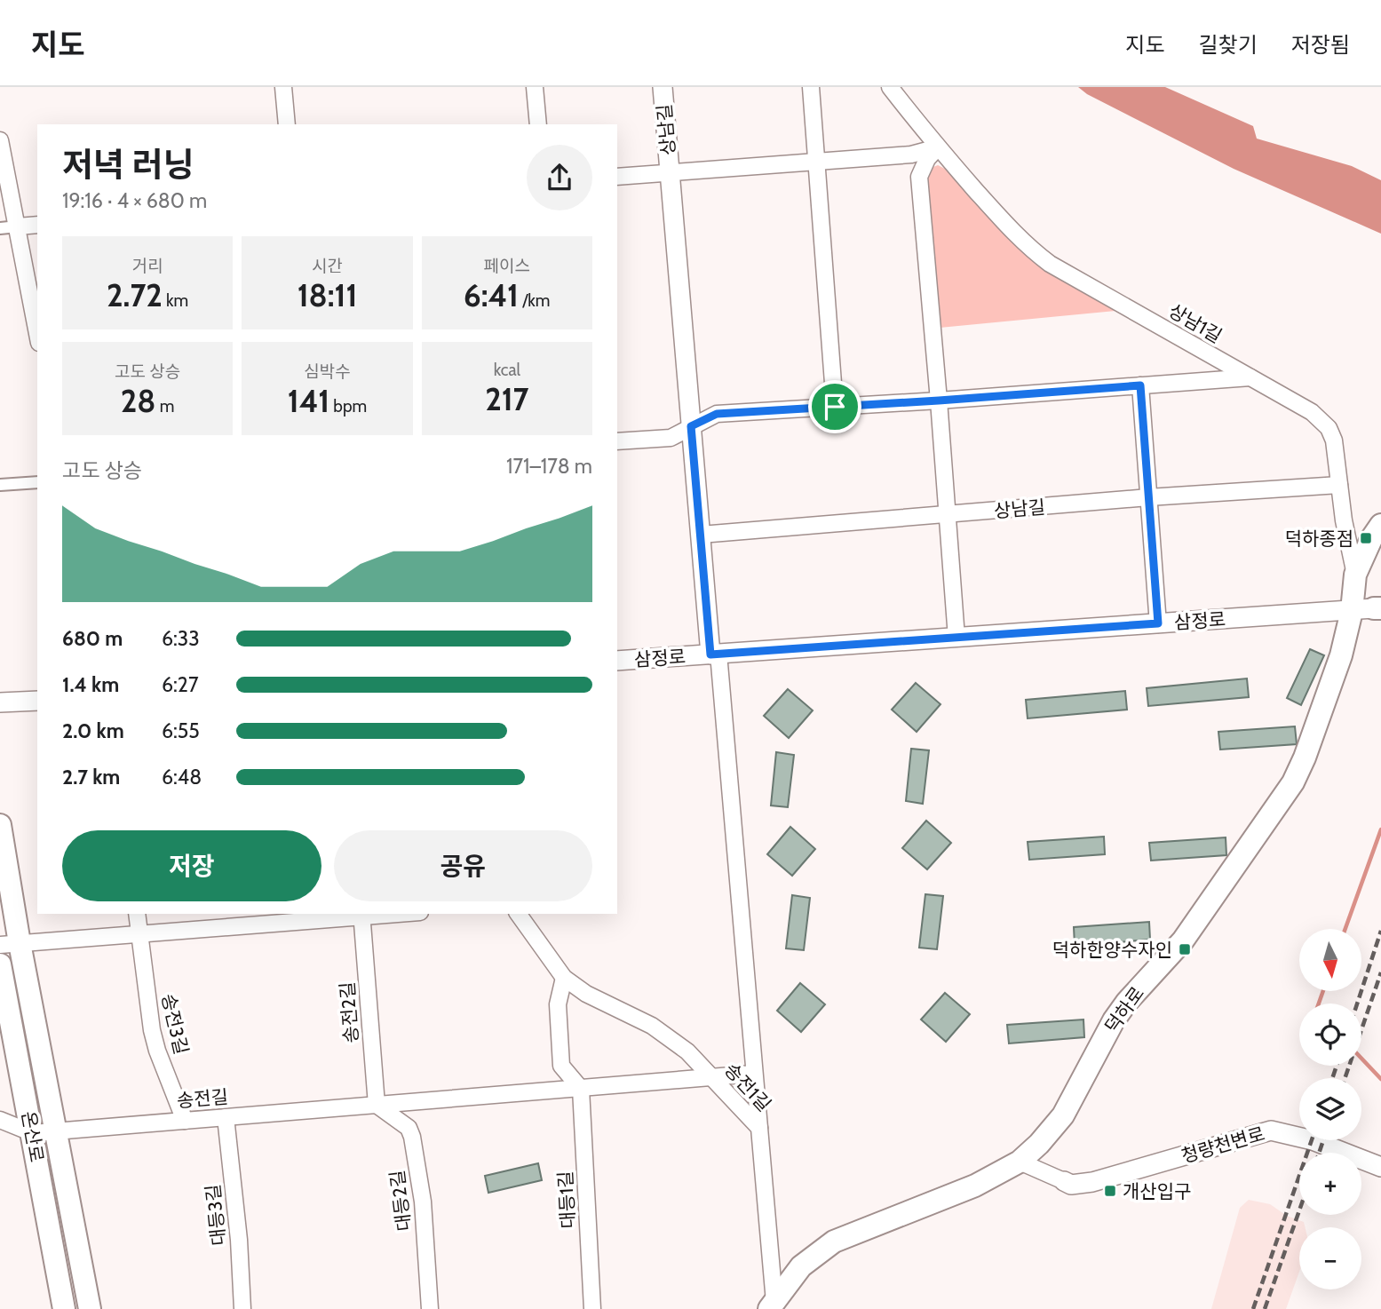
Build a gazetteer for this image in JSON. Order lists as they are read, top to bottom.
{
  "streets": {
    "main road": ["덕하로", "온산로"],
    "street": [
      "상남길",
      "상남1길",
      "삼정로",
      "송전2길",
      "송전3길",
      "송전1길",
      "송전길",
      "청량천변로",
      "대등1길",
      "대등2길",
      "대등3길"
    ]
  },
  "crossings": [
    ["상남길", "상남1길"],
    ["상남길", "삼정로"],
    ["상남1길", "덕하로"],
    ["삼정로", "덕하로"],
    ["덕하로", "송전1길"],
    ["송전2길", "송전길"],
    ["송전2길", "대등2길"],
    ["송전3길", "송전길"],
    ["송전1길", "송전길"],
    ["송전길", "온산로"],
    ["송전길", "대등1길"],
    ["송전길", "대등2길"],
    ["송전길", "대등3길"]
  ],
  "places": {
    "transit": ["덕하종점", "덕하한양수자인", "개산입구"]
  },
  "north": "bottom",
  "page": {
    "header": "지도",
    "nav": ["지도", "길찾기", "저장됨"],
    "heading": ["저녁 러닝", "19:16 · 4 × 680 m"],
    "stats": [
      ["거리", "2.72 km"],
      ["시간", "18:11"],
      ["페이스", "6:41 /km"],
      ["고도 상승", "28 m"],
      ["심박수", "141 bpm"],
      ["kcal", "217"]
    ],
    "chart": ["고도 상승", "171–178 m"],
    "list": [
      {
        "name": "680 m",
        "note": "6:33"
      },
      {
        "name": "1.4 km",
        "note": "6:27"
      },
      {
        "name": "2.0 km",
        "note": "6:55"
      },
      {
        "name": "2.7 km",
        "note": "6:48"
      }
    ],
    "buttons": ["저장", "공유"],
    "map_buttons": ["+", "−"]
  }
}
